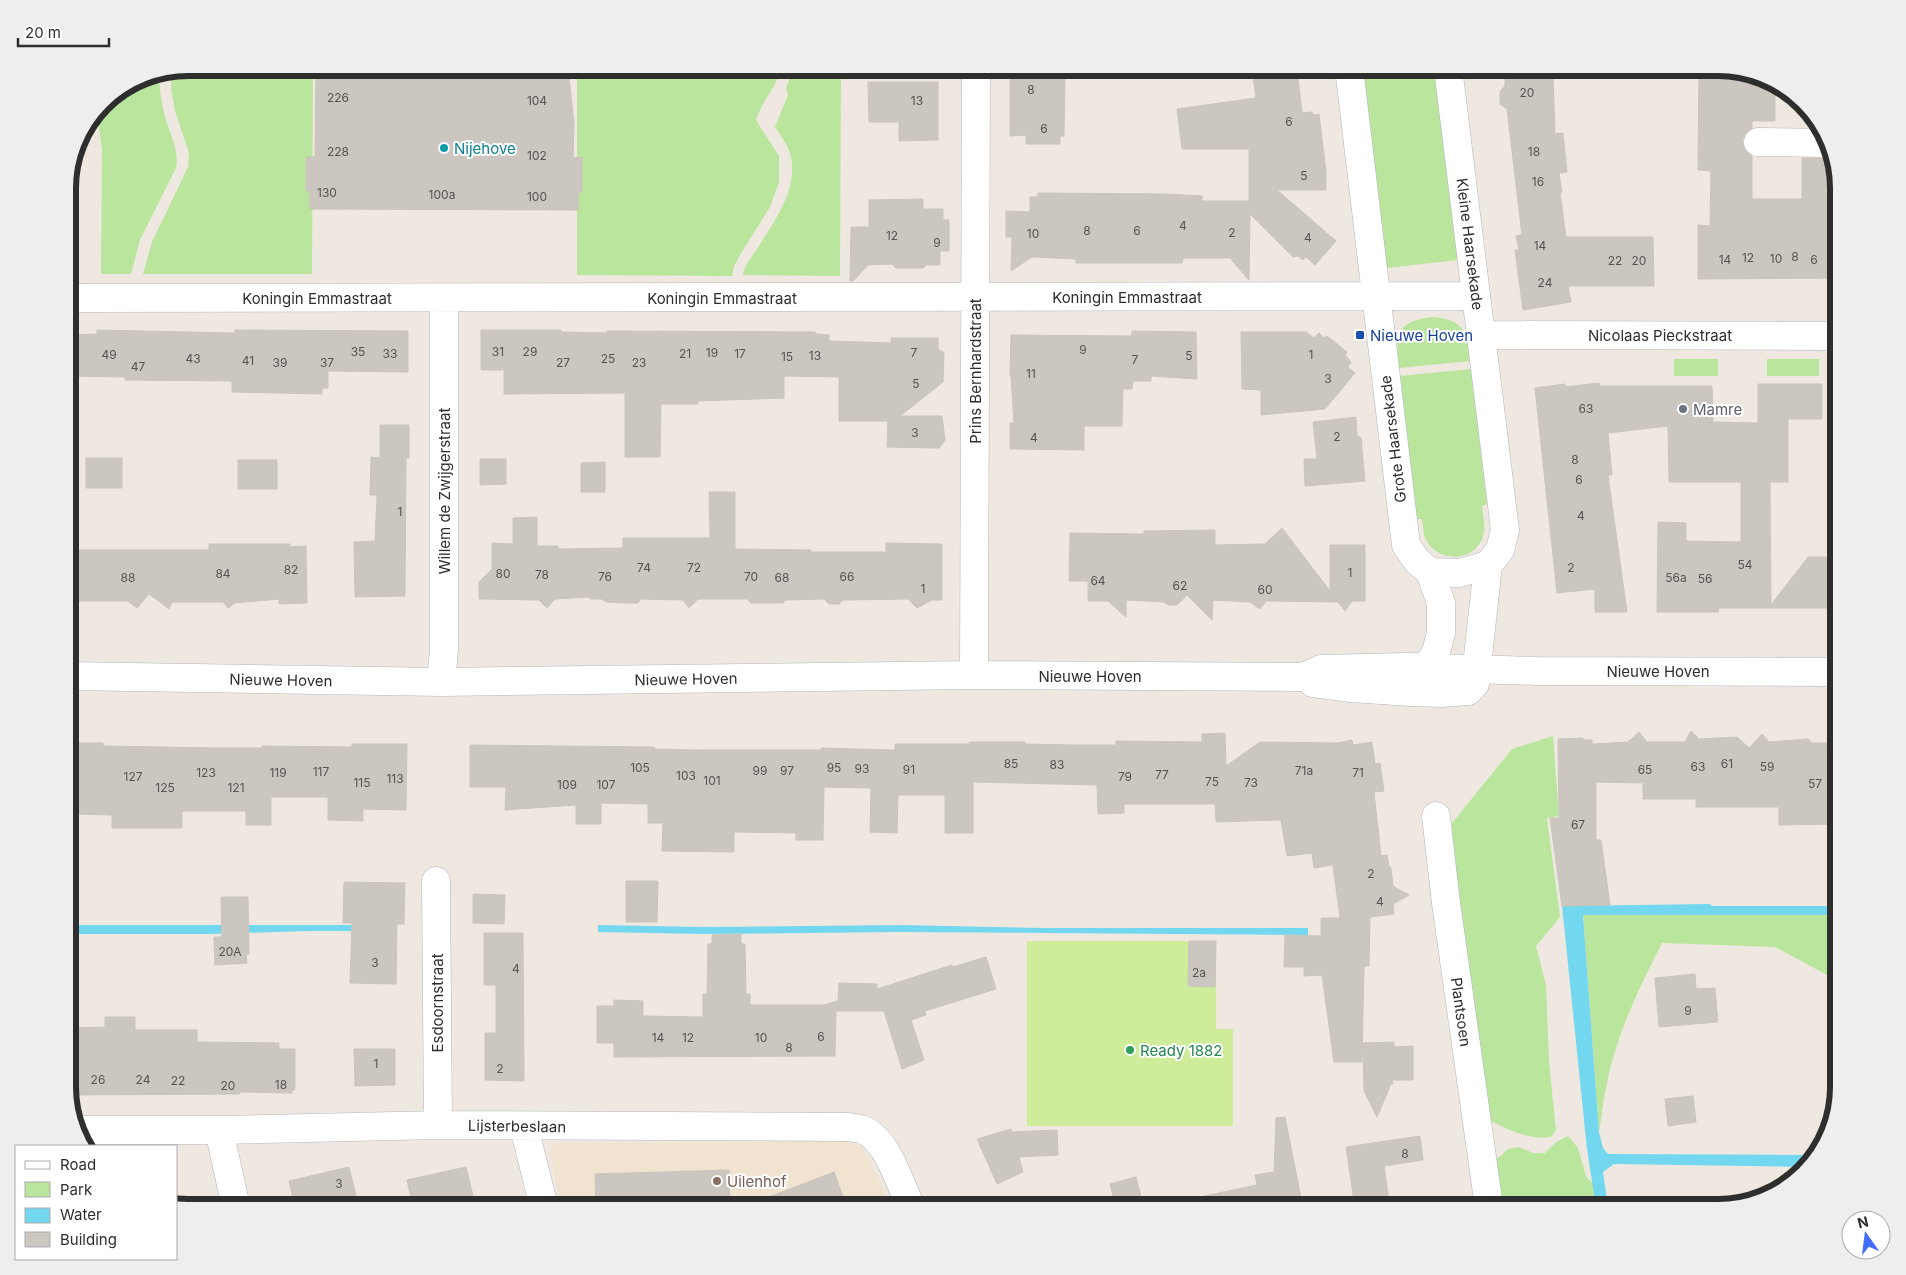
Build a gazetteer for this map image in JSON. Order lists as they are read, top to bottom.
{
  "streets": {
    "street": [
      "Kleine Haarsekade",
      "Koningin Emmastraat",
      "Nicolaas Pieckstraat",
      "Prins Bernhardstraat",
      "Grote Haarsekade",
      "Willem de Zwijgerstraat",
      "Nieuwe Hoven",
      "Esdoornstraat",
      "Plantsoen",
      "Lijsterbeslaan"
    ]
  },
  "crossings": [
    ["Kleine Haarsekade", "Nicolaas Pieckstraat"],
    ["Kleine Haarsekade", "Nieuwe Hoven"],
    ["Koningin Emmastraat", "Prins Bernhardstraat"],
    ["Koningin Emmastraat", "Grote Haarsekade"],
    ["Koningin Emmastraat", "Willem de Zwijgerstraat"],
    ["Prins Bernhardstraat", "Nieuwe Hoven"],
    ["Grote Haarsekade", "Nieuwe Hoven"],
    ["Willem de Zwijgerstraat", "Nieuwe Hoven"],
    ["Esdoornstraat", "Lijsterbeslaan"]
  ],
  "places": {
    "other": [
      "Nijehove",
      "Mamre",
      "Ready 1882",
      "Uilenhof"
    ],
    "transit": ["Nieuwe Hoven"]
  },
  "house_numbers": [
    "8",
    "20",
    "226",
    "104",
    "13",
    "6",
    "6",
    "228",
    "18",
    "102",
    "5",
    "16",
    "130",
    "100a",
    "100",
    "4",
    "8",
    "6",
    "2",
    "10",
    "12",
    "4",
    "9",
    "14",
    "8",
    "12",
    "10",
    "14",
    "6",
    "22",
    "20",
    "24",
    "9",
    "35",
    "31",
    "29",
    "19",
    "7",
    "33",
    "21",
    "17",
    "49",
    "1",
    "13",
    "5",
    "15",
    "43",
    "25",
    "7",
    "41",
    "39",
    "37",
    "27",
    "23",
    "47",
    "11",
    "3",
    "5",
    "63",
    "3",
    "2",
    "4",
    "8",
    "6",
    "1",
    "4",
    "54",
    "74",
    "72",
    "2",
    "82",
    "1",
    "84",
    "80",
    "78",
    "76",
    "70",
    "66",
    "88",
    "68",
    "56a",
    "56",
    "64",
    "62",
    "1",
    "60",
    "85",
    "61",
    "83",
    "63",
    "59",
    "105",
    "95",
    "93",
    "91",
    "65",
    "99",
    "97",
    "71a",
    "117",
    "123",
    "119",
    "71",
    "77",
    "103",
    "127",
    "79",
    "113",
    "101",
    "75",
    "115",
    "73",
    "57",
    "109",
    "107",
    "125",
    "121",
    "67",
    "2",
    "4",
    "20A",
    "3",
    "4",
    "2a",
    "9",
    "6",
    "14",
    "12",
    "10",
    "8",
    "1",
    "2",
    "26",
    "24",
    "22",
    "18",
    "20",
    "8",
    "3"
  ],
  "legend": [
    "Road",
    "Park",
    "Water",
    "Building"
  ],
  "scale_bar": "20 m",
  "north": "top"
}
